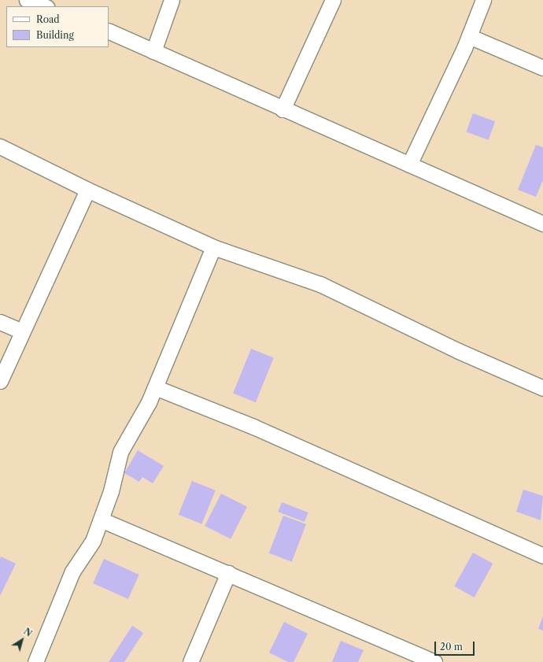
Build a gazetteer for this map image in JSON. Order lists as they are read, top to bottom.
{
  "legend": ["Road", "Building"],
  "scale_bar": "20 m",
  "north": "top right"
}
